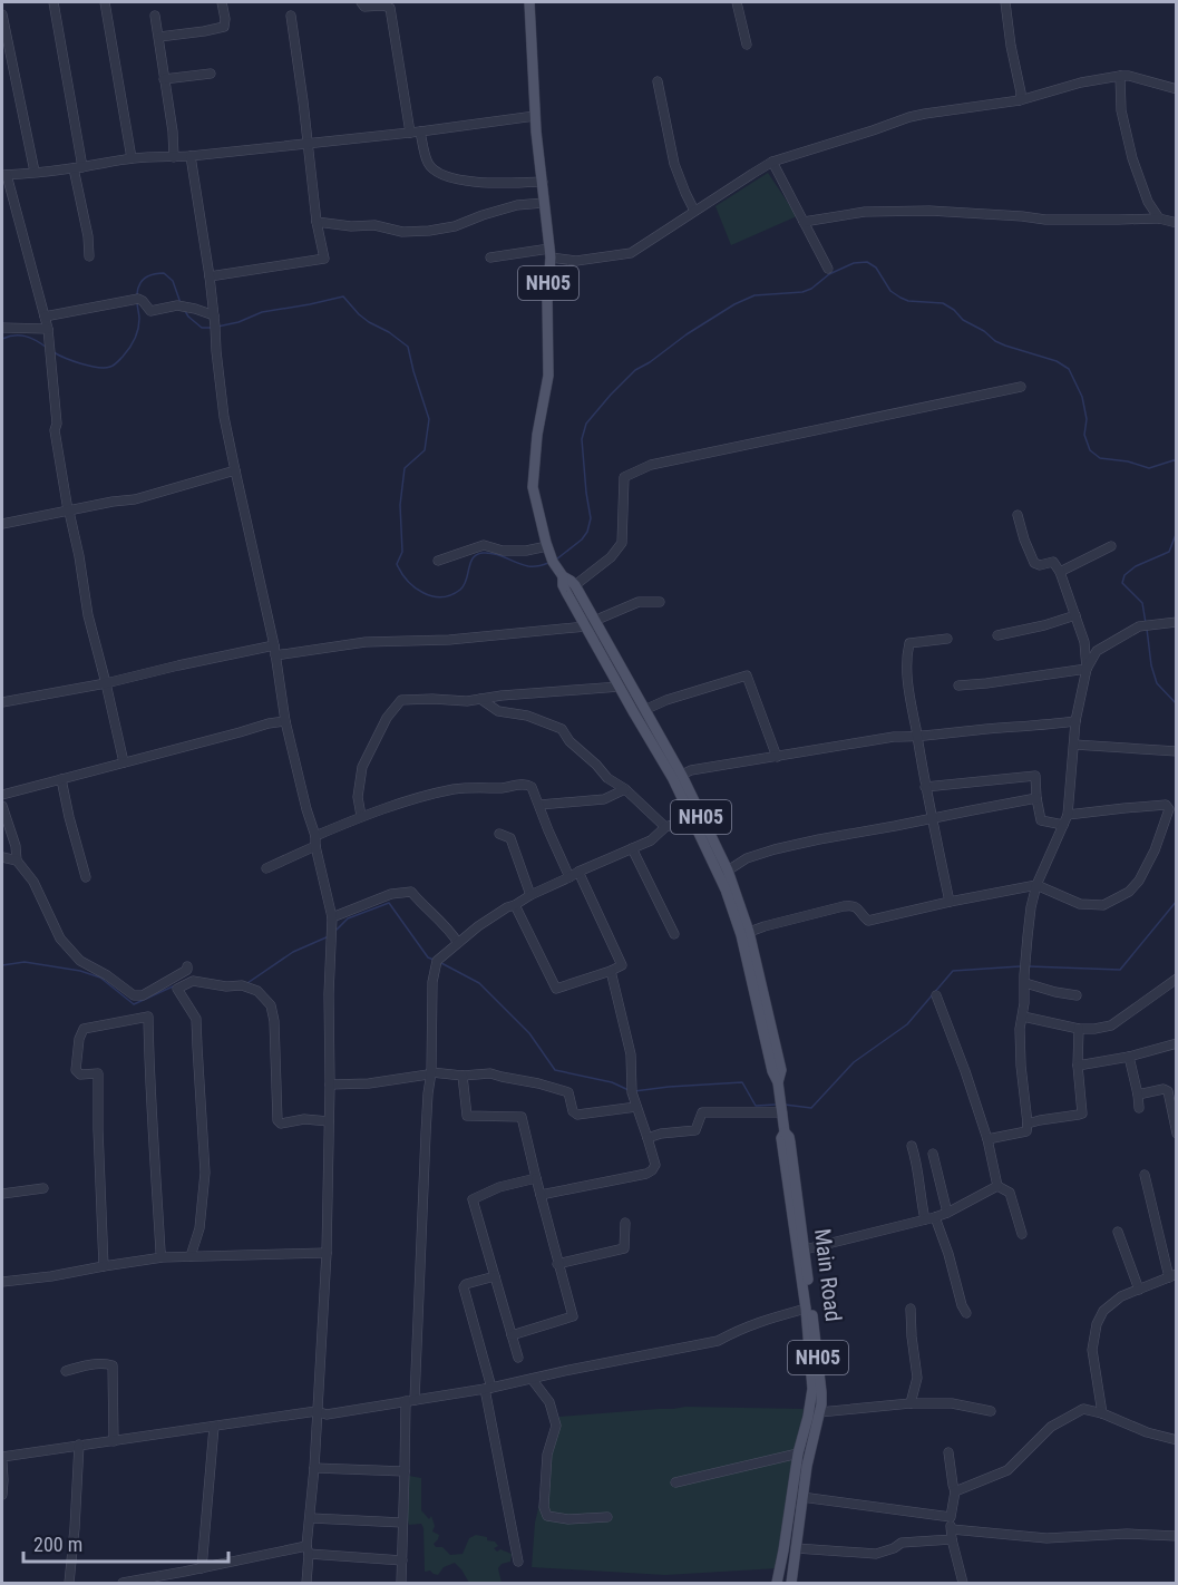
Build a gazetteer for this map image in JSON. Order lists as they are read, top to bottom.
{
  "streets": {
    "main road": ["NH05", "Main Road"]
  },
  "crossings": [
    ["NH05", "Main Road"]
  ],
  "scale_bar": "200 m"
}
